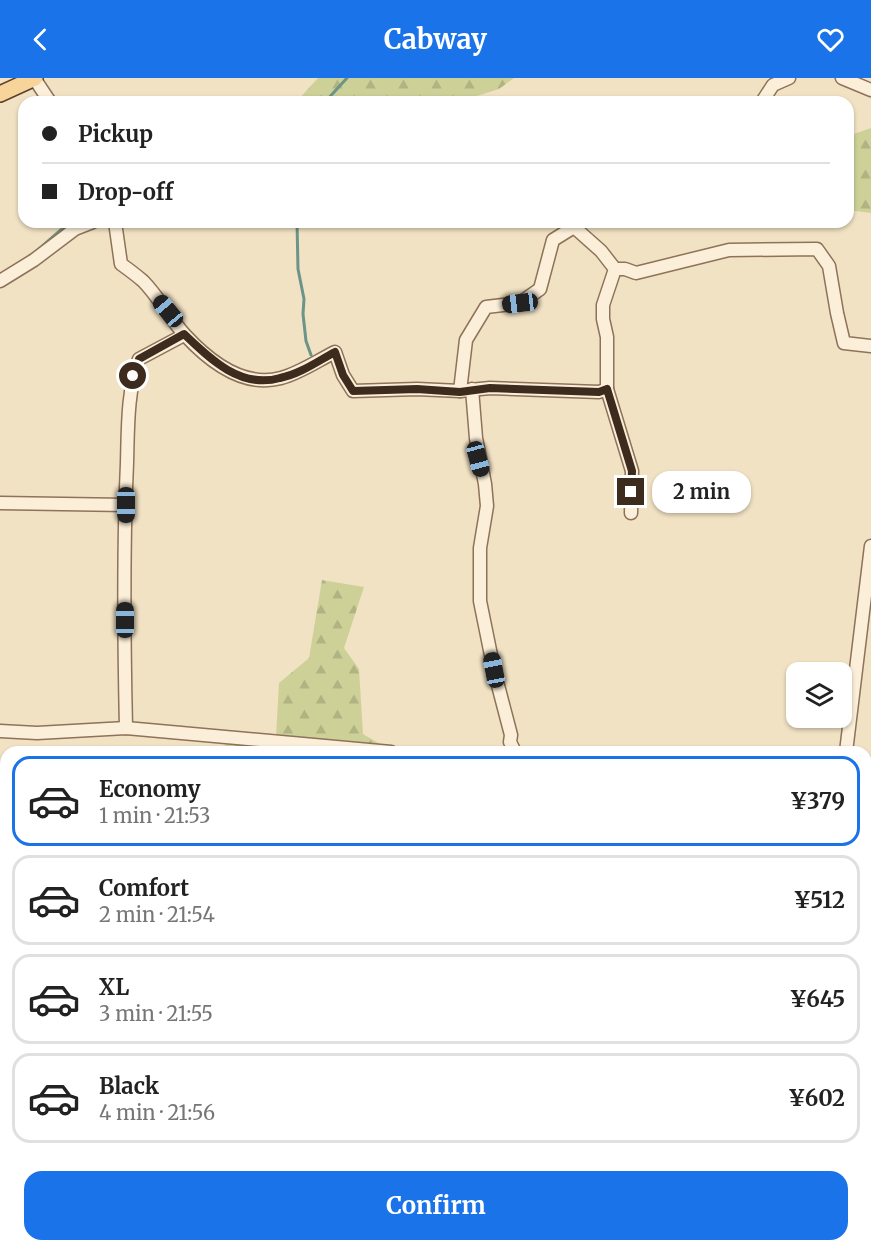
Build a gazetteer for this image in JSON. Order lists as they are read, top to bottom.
{
  "page": {
    "header": "Cabway",
    "banner": ["Pickup", "Drop-off"],
    "bubble": "2 min",
    "list": [
      {
        "name": "Economy",
        "note": "1 min · 21:53",
        "value": "¥379"
      },
      {
        "name": "Comfort",
        "note": "2 min · 21:54",
        "value": "¥512"
      },
      {
        "name": "XL",
        "note": "3 min · 21:55",
        "value": "¥645"
      },
      {
        "name": "Black",
        "note": "4 min · 21:56",
        "value": "¥602"
      }
    ],
    "buttons": "Confirm"
  }
}
